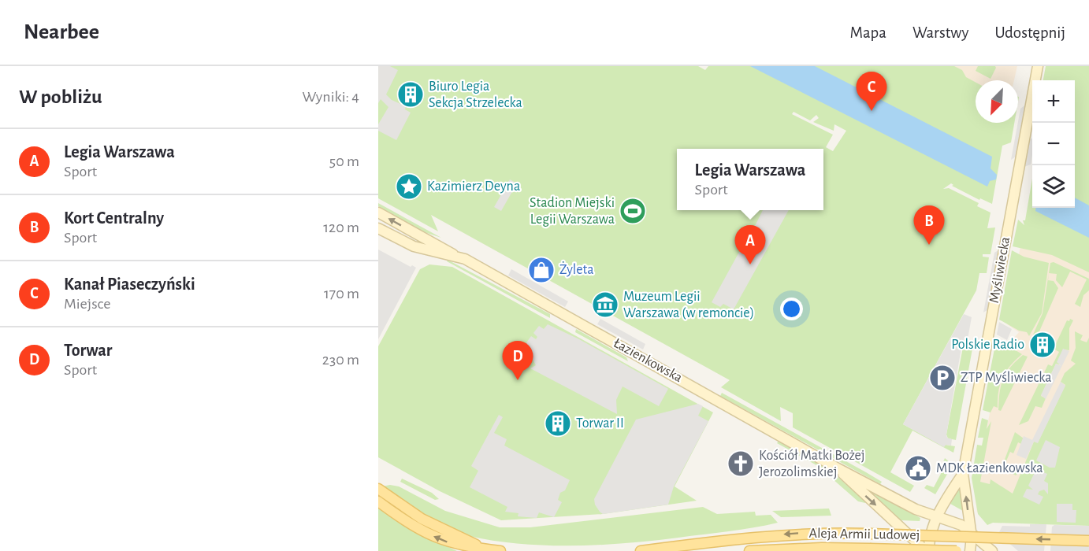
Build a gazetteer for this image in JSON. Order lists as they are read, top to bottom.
{
  "streets": {
    "main road": ["Aleja Armii Ludowej"],
    "street": ["Myśliwiecka", "Łazienkowska"]
  },
  "crossings": [
    ["Myśliwiecka", "Łazienkowska"]
  ],
  "places": {
    "building": ["Biuro Legia Sekcja Strzelecka", "Polskie Radio", "Torwar II"],
    "place": ["Kazimierz Deyna"],
    "sports": ["Stadion Miejski Legii Warszawa"],
    "shop": ["Żyleta"],
    "museum": ["Muzeum Legii Warszawa (w remoncie)"],
    "parking": ["ZTP Myśliwiecka"],
    "church": ["Kościół Matki Bożej Jerozolimskiej"],
    "public building": ["MDK Łazienkowska"]
  },
  "north": "bottom left",
  "page": {
    "header": "Nearbee",
    "nav": ["Mapa", "Warstwy", "Udostępnij"],
    "heading": ["W pobliżu", "Wyniki: 4"],
    "pins": [
      "C",
      "B",
      "A",
      "D"
    ],
    "map_buttons": ["+", "−"],
    "list": [
      {
        "mark": "A",
        "name": "Legia Warszawa",
        "note": "Sport",
        "value": "50 m"
      },
      {
        "mark": "B",
        "name": "Kort Centralny",
        "note": "Sport",
        "value": "120 m"
      },
      {
        "mark": "C",
        "name": "Kanał Piaseczyński",
        "note": "Miejsce",
        "value": "170 m"
      },
      {
        "mark": "D",
        "name": "Torwar",
        "note": "Sport",
        "value": "230 m"
      }
    ],
    "popup": ["Legia Warszawa", "Sport"]
  }
}
